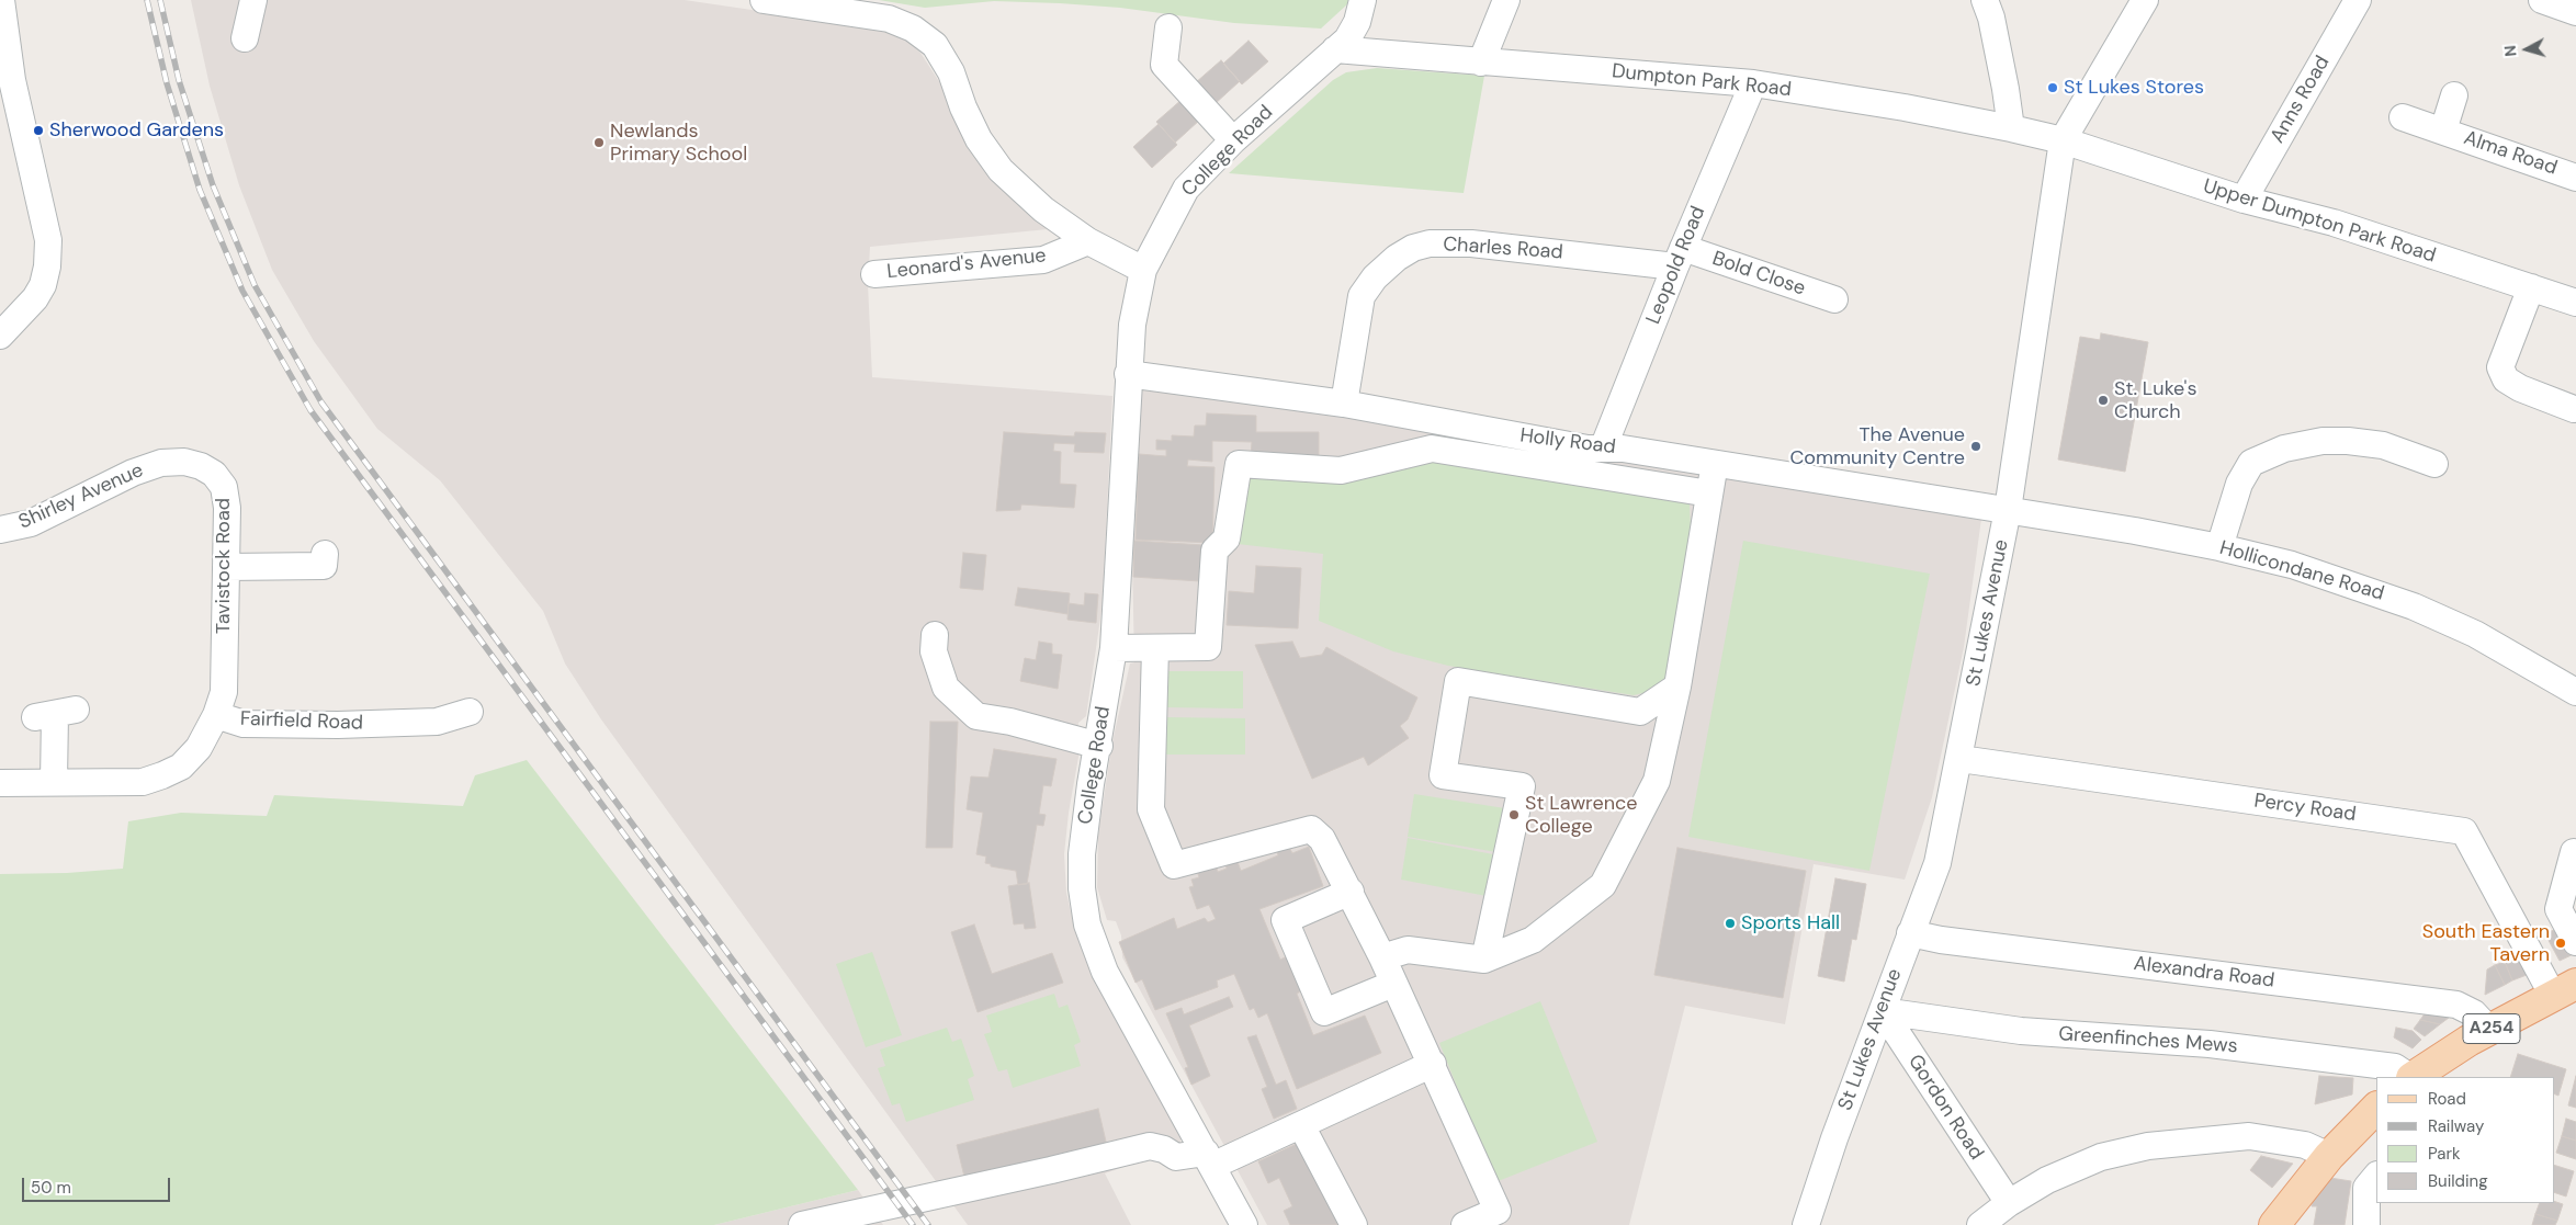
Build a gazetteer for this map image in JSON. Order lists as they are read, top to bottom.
{
  "streets": {
    "main road": ["A254"],
    "street": [
      "Dumpton Park Road",
      "Anns Road",
      "College Road",
      "Alma Road",
      "Upper Dumpton Park Road",
      "Charles Road",
      "Leonard's Avenue",
      "Leopold Road",
      "Bold Close",
      "Holly Road",
      "Shirley Avenue",
      "Tavistock Road",
      "Hollicondane Road",
      "St Lukes Avenue",
      "Fairfield Road",
      "Percy Road",
      "Alexandra Road",
      "Greenfinches Mews",
      "Gordon Road"
    ]
  },
  "crossings": [
    ["Dumpton Park Road", "College Road"],
    ["Dumpton Park Road", "Upper Dumpton Park Road"],
    ["Dumpton Park Road", "Leopold Road"],
    ["Dumpton Park Road", "St Lukes Avenue"],
    ["Anns Road", "Upper Dumpton Park Road"],
    ["College Road", "Holly Road"],
    ["Upper Dumpton Park Road", "St Lukes Avenue"],
    ["Charles Road", "Leopold Road"],
    ["Charles Road", "Bold Close"],
    ["Charles Road", "Holly Road"],
    ["Leopold Road", "Bold Close"],
    ["Leopold Road", "Holly Road"],
    ["Holly Road", "Hollicondane Road"],
    ["Holly Road", "St Lukes Avenue"],
    ["Shirley Avenue", "Tavistock Road"],
    ["Tavistock Road", "Fairfield Road"],
    ["Hollicondane Road", "St Lukes Avenue"],
    ["St Lukes Avenue", "Percy Road"],
    ["St Lukes Avenue", "Alexandra Road"],
    ["St Lukes Avenue", "Greenfinches Mews"],
    ["St Lukes Avenue", "Gordon Road"],
    ["Percy Road", "A254"],
    ["Alexandra Road", "A254"],
    ["Greenfinches Mews", "Gordon Road"]
  ],
  "places": [
    "St Lukes Stores",
    "Sherwood Gardens",
    "Newlands Primary School",
    "St. Luke's Church",
    "The Avenue Community Centre",
    "St Lawrence College",
    "Sports Hall",
    "South Eastern Tavern"
  ],
  "legend": [
    "Road",
    "Railway",
    "Park",
    "Building"
  ],
  "scale_bar": "50 m",
  "north": "left"
}
